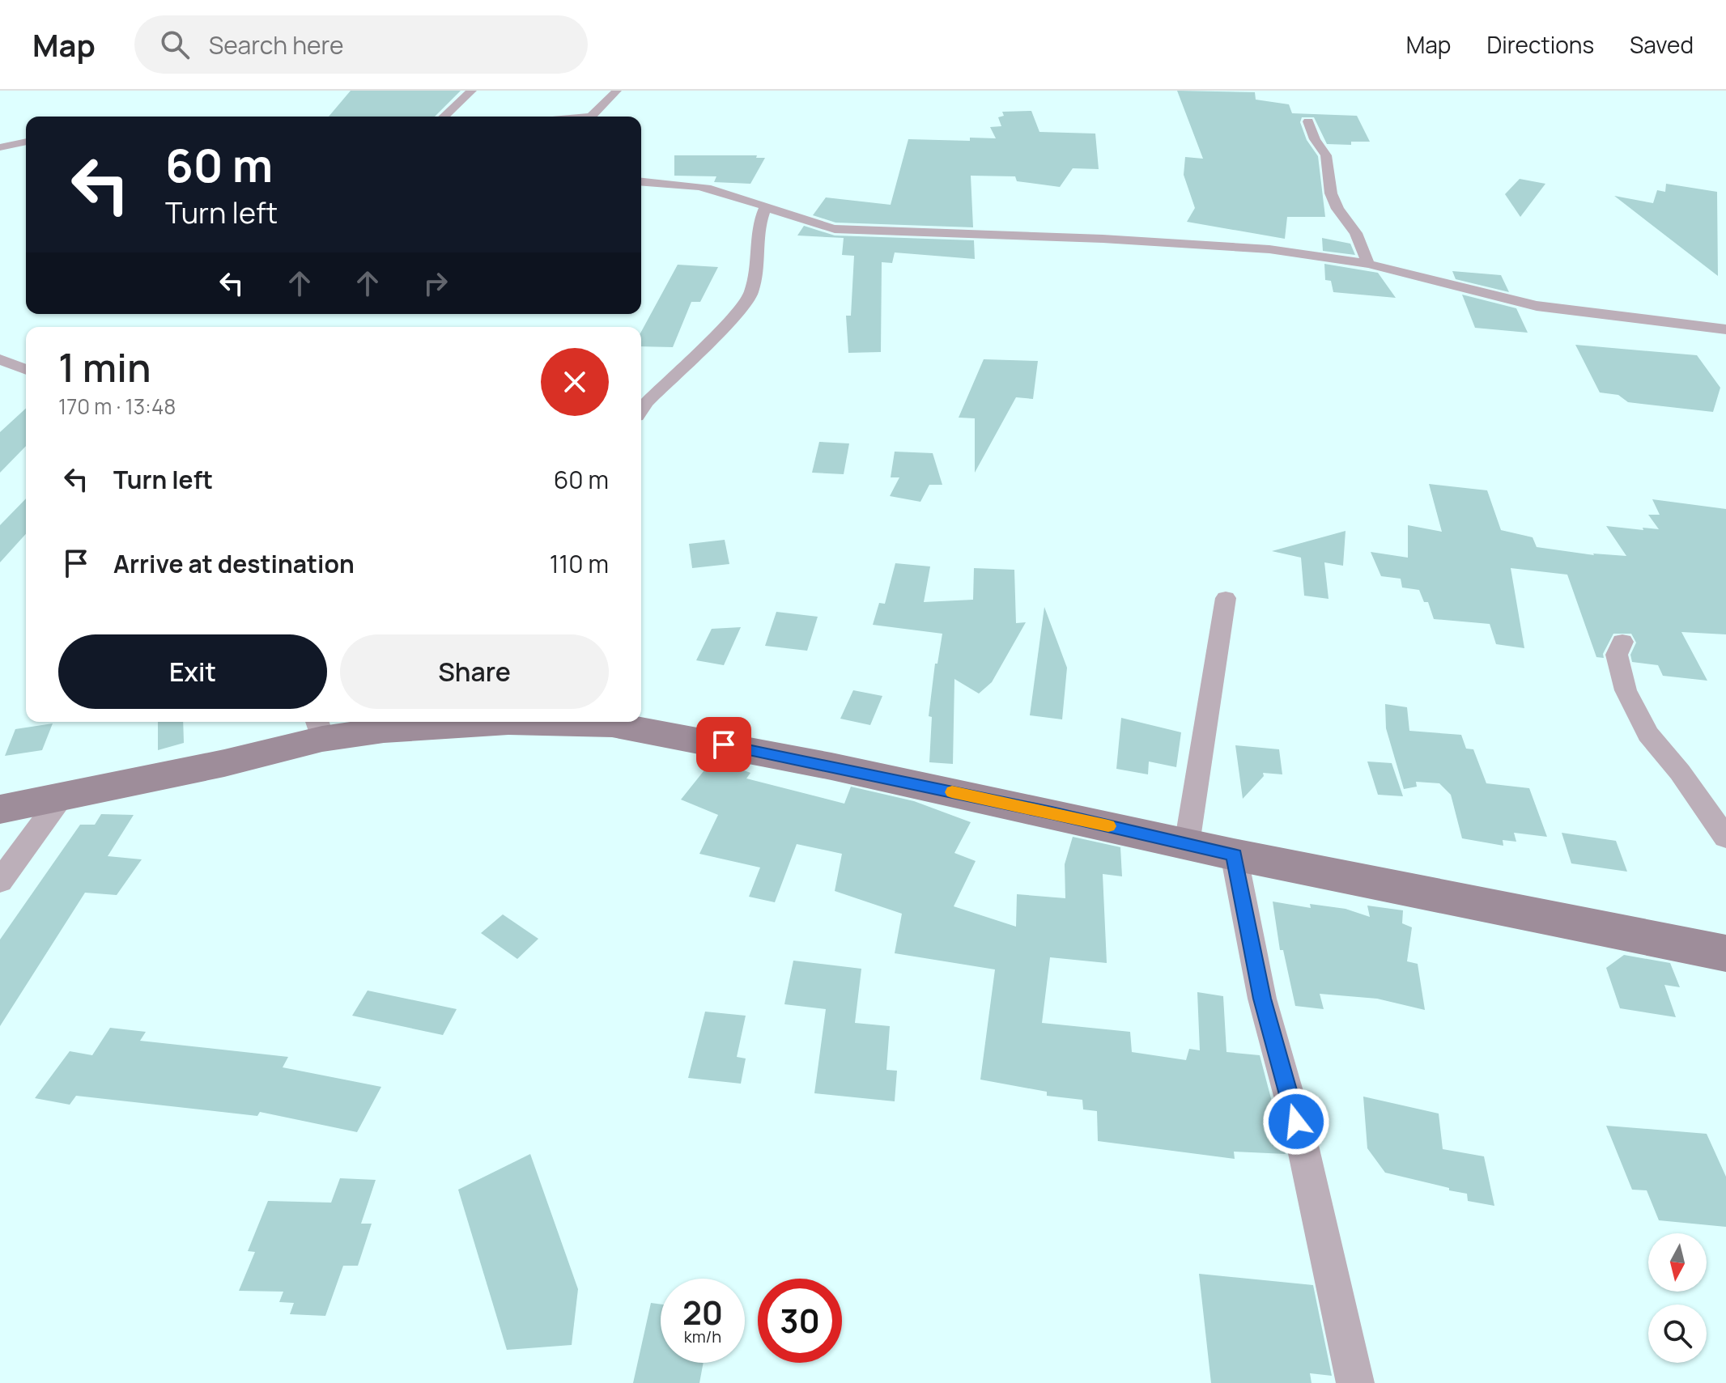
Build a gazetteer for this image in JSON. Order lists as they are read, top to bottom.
{
  "north": "bottom",
  "page": {
    "header": "Map",
    "search": "Search here",
    "nav": ["Map", "Directions", "Saved"],
    "turn": ["60 m", "Turn left"],
    "heading": ["1 min", "170 m · 13:48"],
    "list": [
      {
        "name": "Turn left",
        "value": "60 m"
      },
      {
        "name": "Arrive at destination",
        "value": "110 m"
      }
    ],
    "buttons": ["Exit", "Share"],
    "speed": "20 km/h",
    "limit": "30"
  }
}
